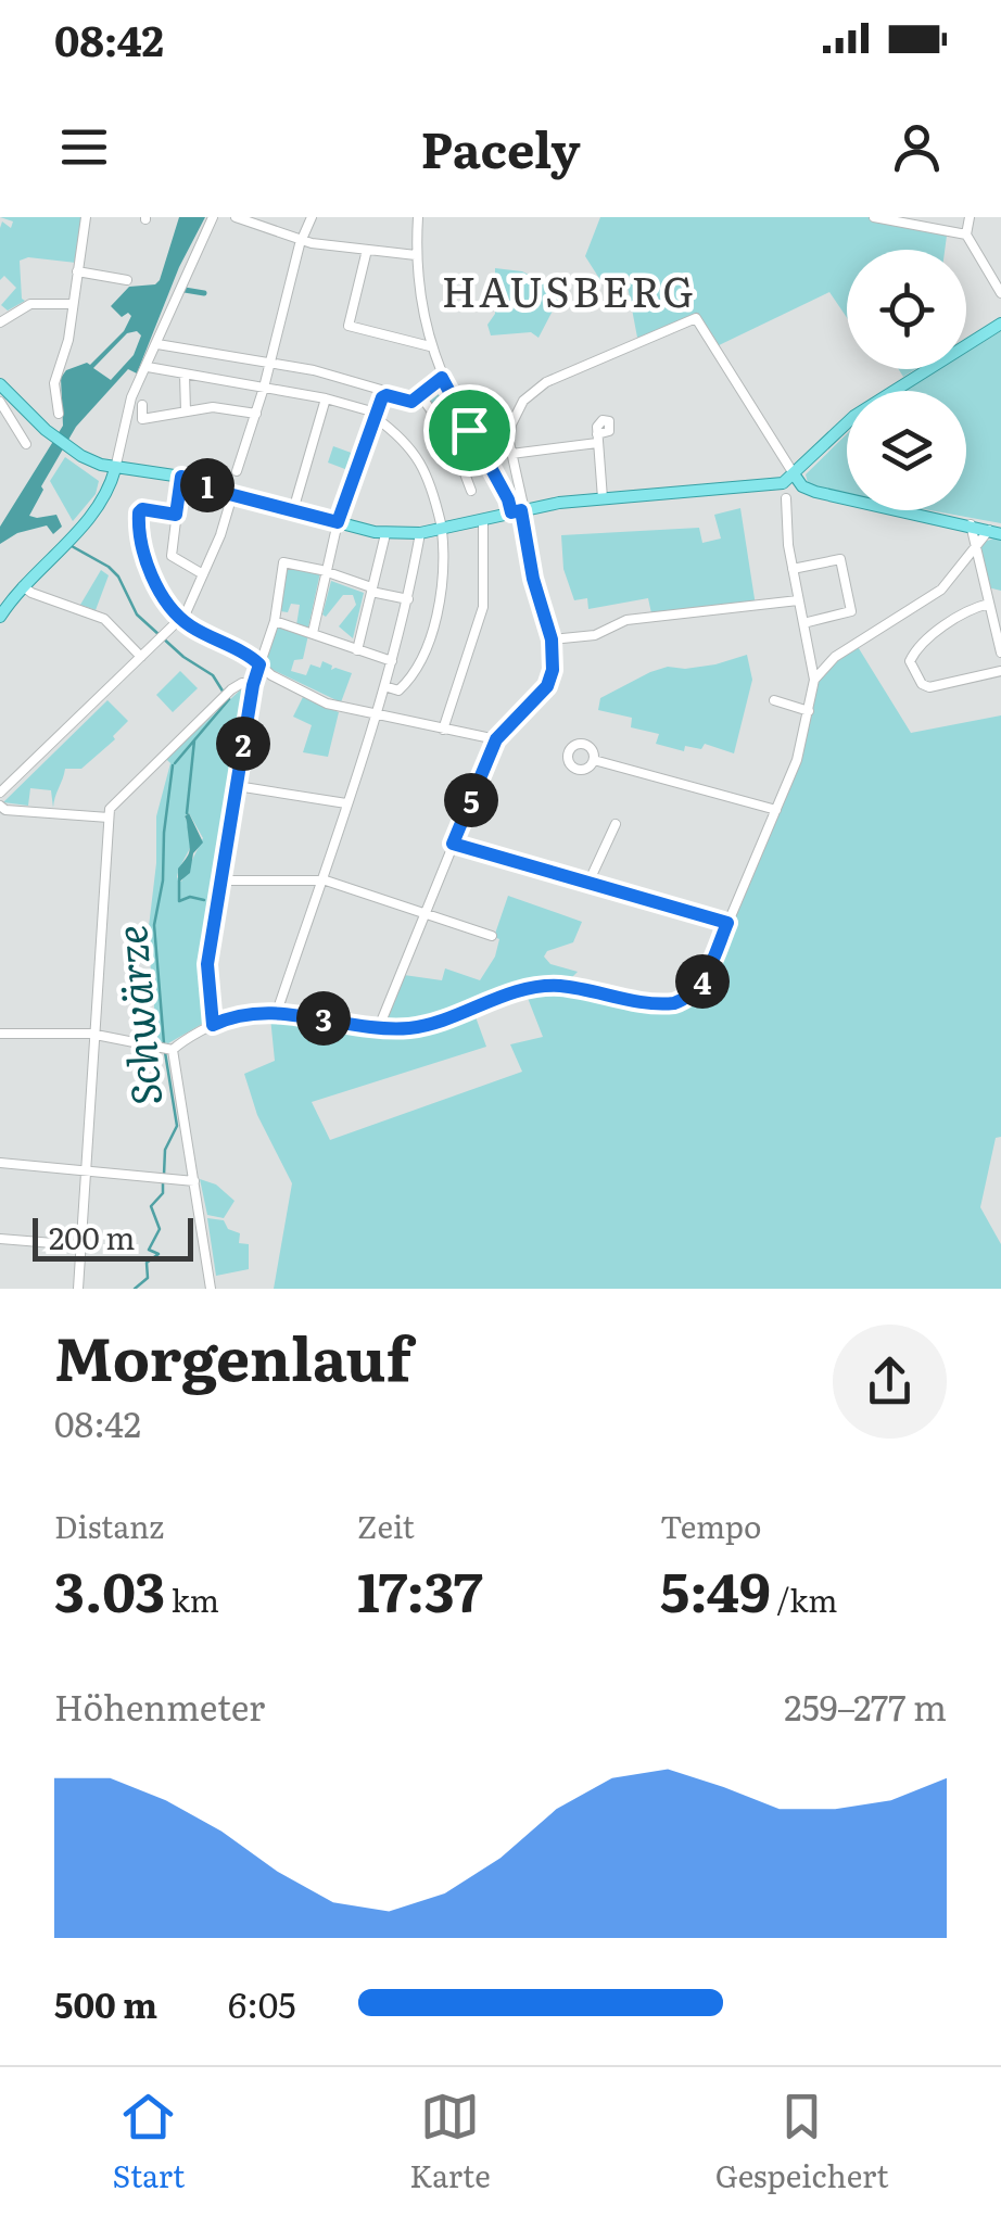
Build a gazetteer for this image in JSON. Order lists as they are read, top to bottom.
{
  "districts": ["HAUSBERG"],
  "water": ["Schwärze"],
  "scale_bar": "200 m",
  "page": {
    "status": "08:42",
    "header": "Pacely",
    "pins": [
      "1",
      "2",
      "5",
      "4",
      "3"
    ],
    "scale": "200 m",
    "heading": ["Morgenlauf", "08:42"],
    "stats": [
      ["Distanz", "3.03 km"],
      ["Zeit", "17:37"],
      ["Tempo", "5:49 /km"]
    ],
    "chart": ["Höhenmeter", "259–277 m"],
    "list": [
      {
        "name": "500 m",
        "note": "6:05"
      }
    ],
    "tabs": ["Start", "Karte", "Gespeichert"]
  }
}
